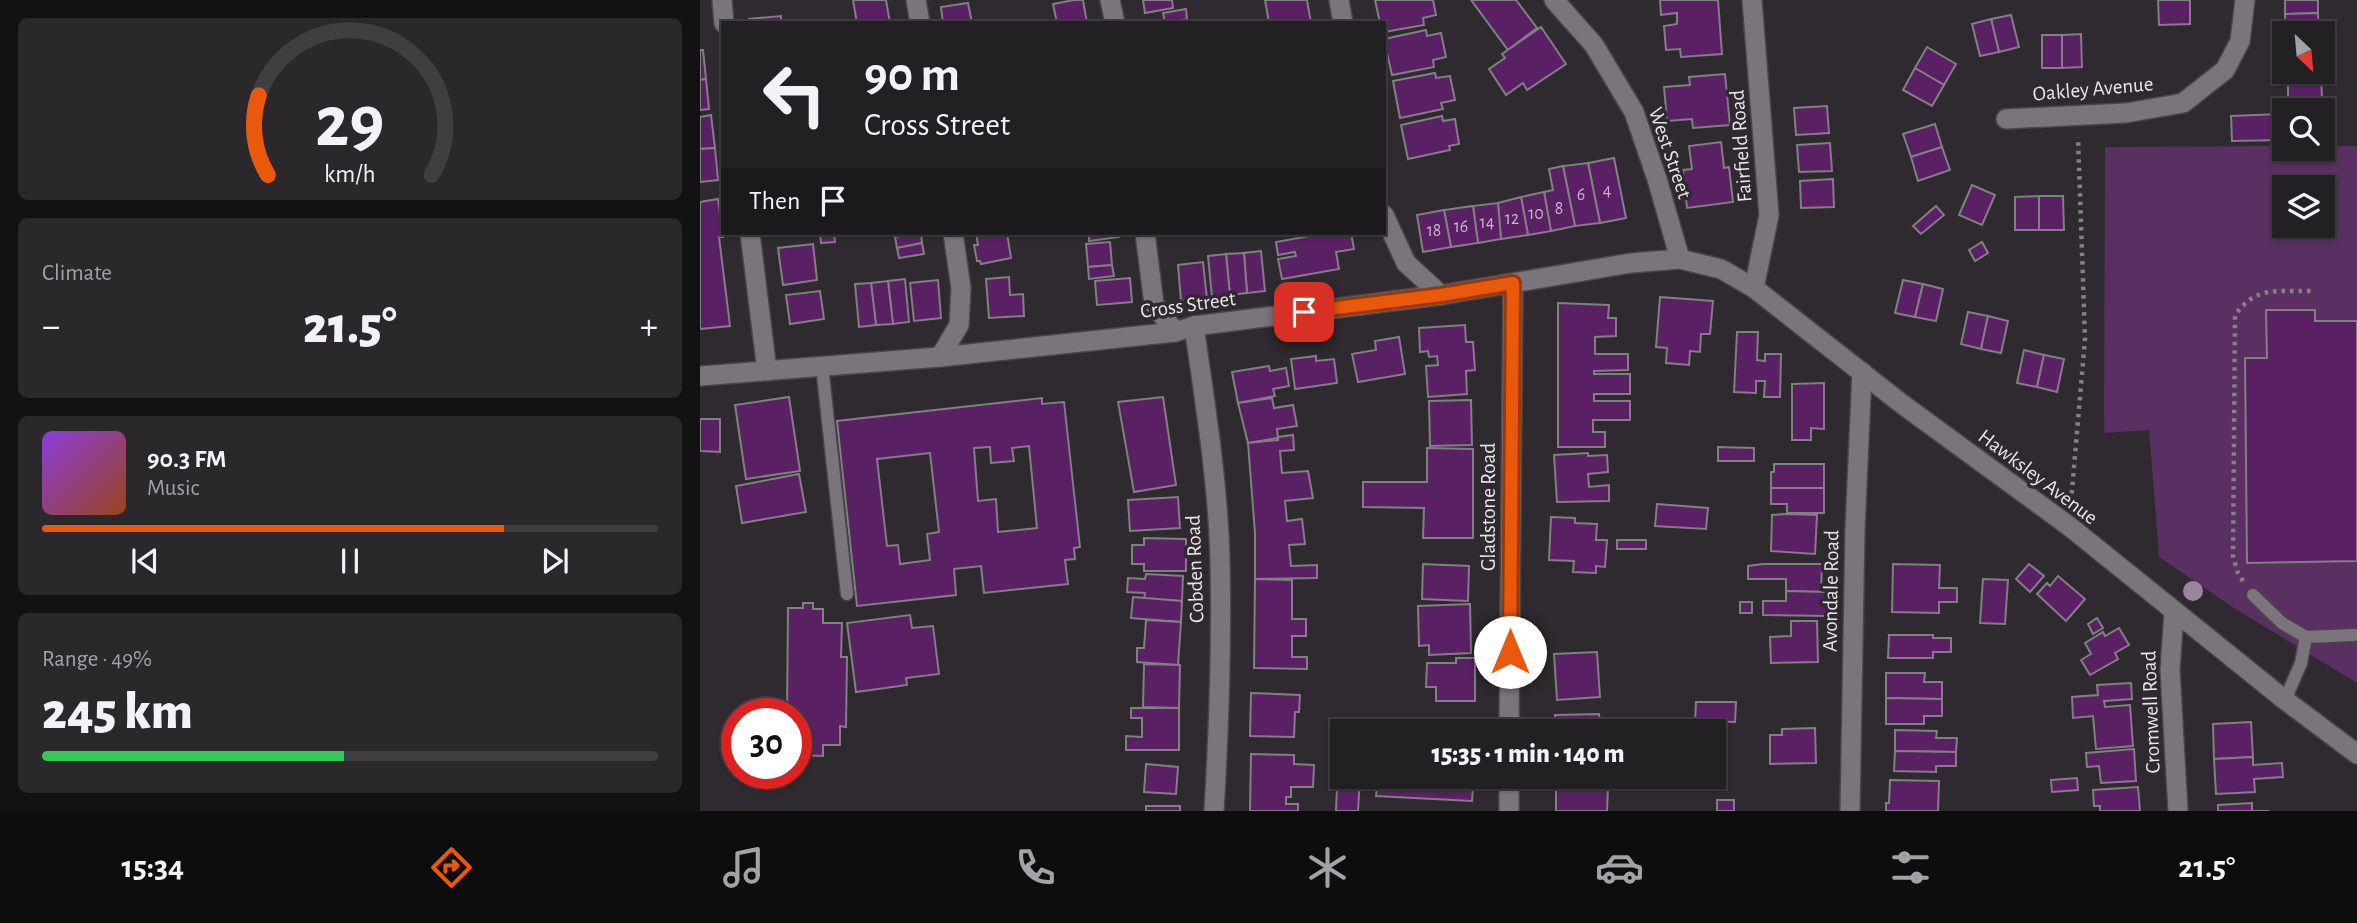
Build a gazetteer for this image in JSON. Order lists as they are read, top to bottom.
{
  "streets": {
    "street": [
      "Oakley Avenue",
      "Fairfield Road",
      "West Street",
      "Cross Street",
      "Hawksley Avenue",
      "Gladstone Road",
      "Cobden Road",
      "Avondale Road",
      "Cromwell Road"
    ]
  },
  "crossings": [
    ["Fairfield Road", "Hawksley Avenue"],
    ["West Street", "Cross Street"],
    ["West Street", "Hawksley Avenue"],
    ["Cross Street", "Hawksley Avenue"],
    ["Cross Street", "Gladstone Road"],
    ["Cross Street", "Cobden Road"],
    ["Hawksley Avenue", "Avondale Road"],
    ["Hawksley Avenue", "Cromwell Road"]
  ],
  "house_numbers": [
    "4",
    "6",
    "8",
    "10",
    "12",
    "14",
    "16",
    "18"
  ],
  "north": "bottom right",
  "page": {
    "turn": ["90 m", "Cross Street"],
    "then": "Then",
    "tile": [
      "Climate",
      ["Range · 49%", "245 km"]
    ],
    "heat": ["−", "21.5°", "+"],
    "song": ["90.3 FM", "Music"],
    "limit": "30",
    "trip": "15:35 · 1 min · 140 m",
    "tabs": ["15:34", "21.5°"],
    "gauge": ["29", "km/h"]
  }
}
